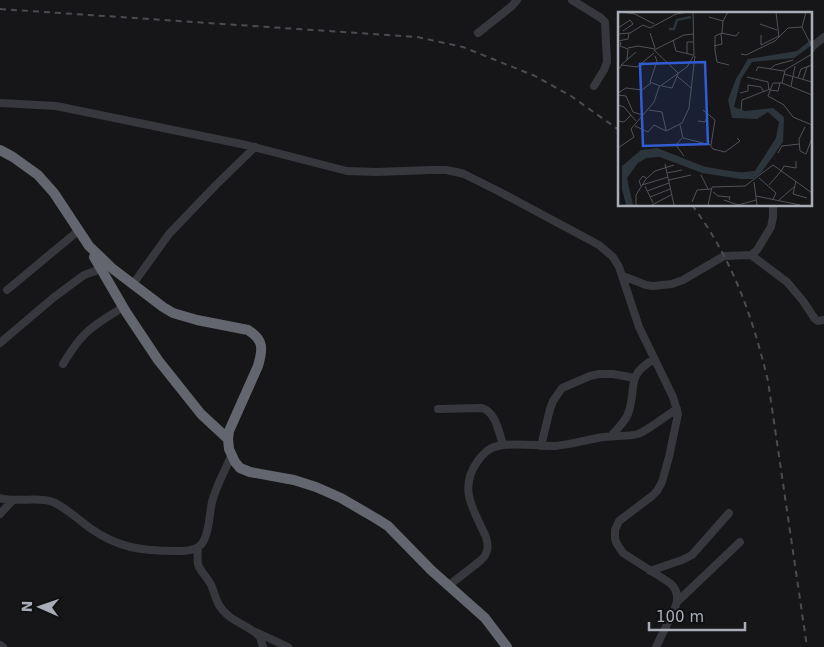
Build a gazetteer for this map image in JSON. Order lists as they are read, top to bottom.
{
  "scale_bar": "100 m",
  "north": "left"
}
